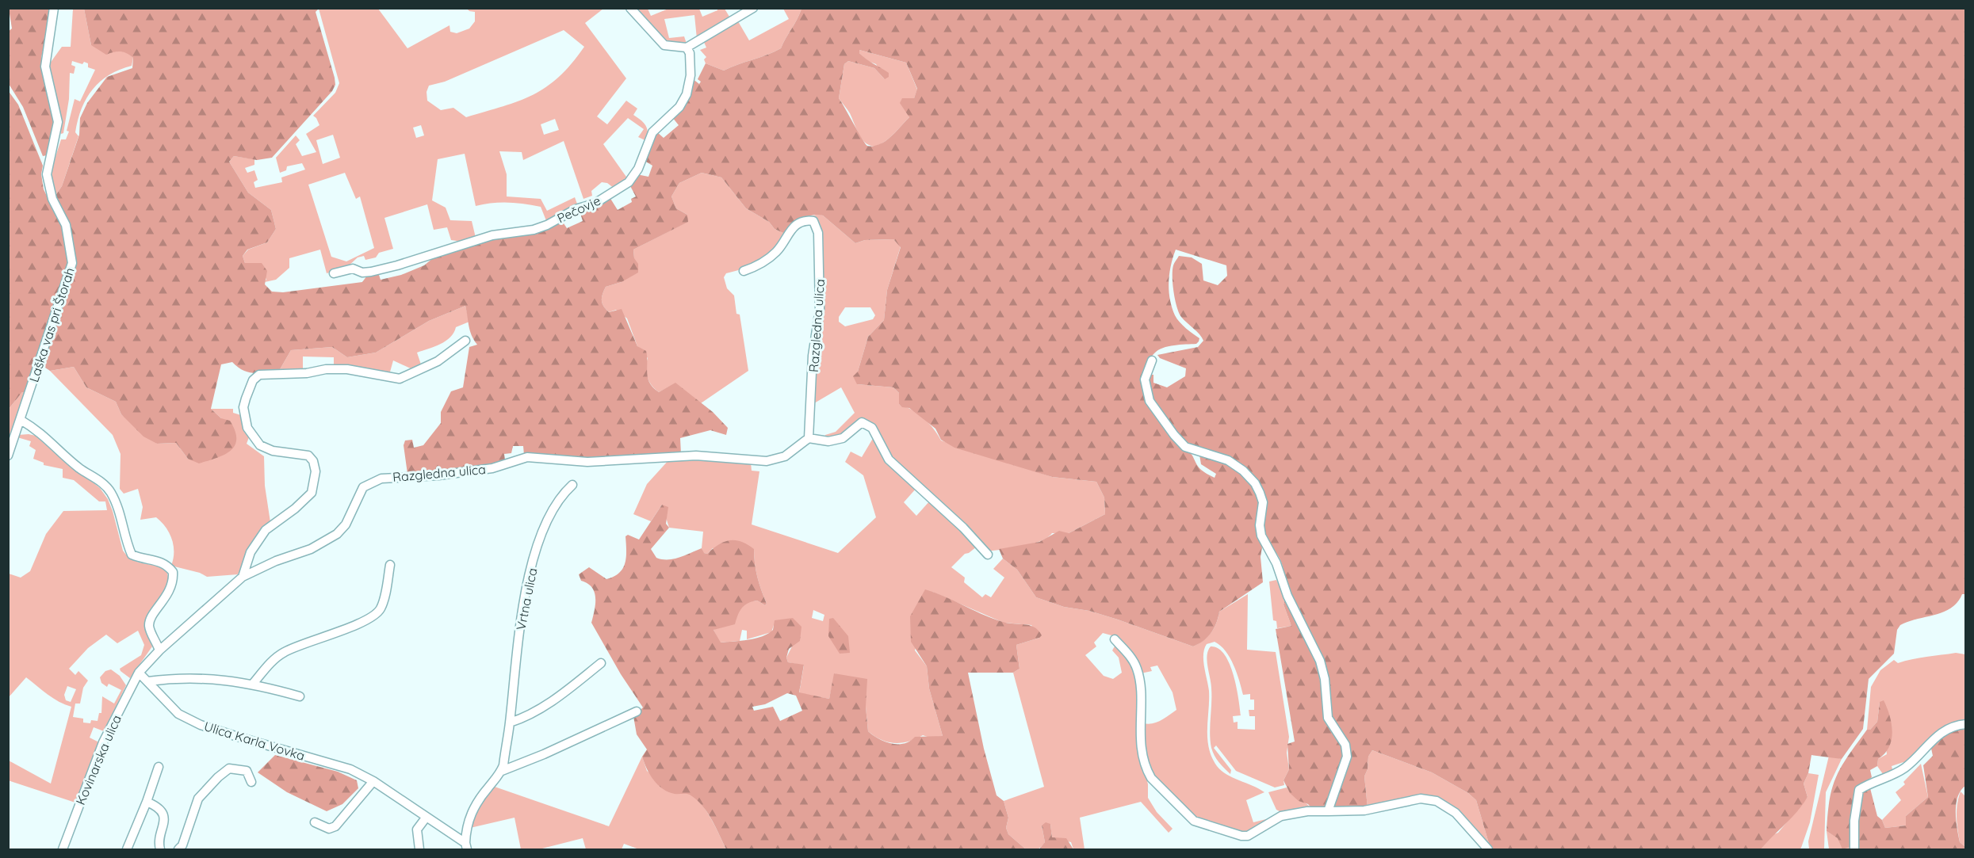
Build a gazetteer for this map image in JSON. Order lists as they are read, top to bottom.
{
  "streets": {
    "street": [
      "Pečovje",
      "Laška vas pri Štorah",
      "Razgledna ulica",
      "Vrtna ulica",
      "Ulica Karla Vovka",
      "Kovinarska ulica"
    ]
  },
  "crossings": [
    ["Razgledna ulica", "Ulica Karla Vovka"],
    ["Razgledna ulica", "Kovinarska ulica"],
    ["Vrtna ulica", "Ulica Karla Vovka"],
    ["Ulica Karla Vovka", "Kovinarska ulica"]
  ]
}
